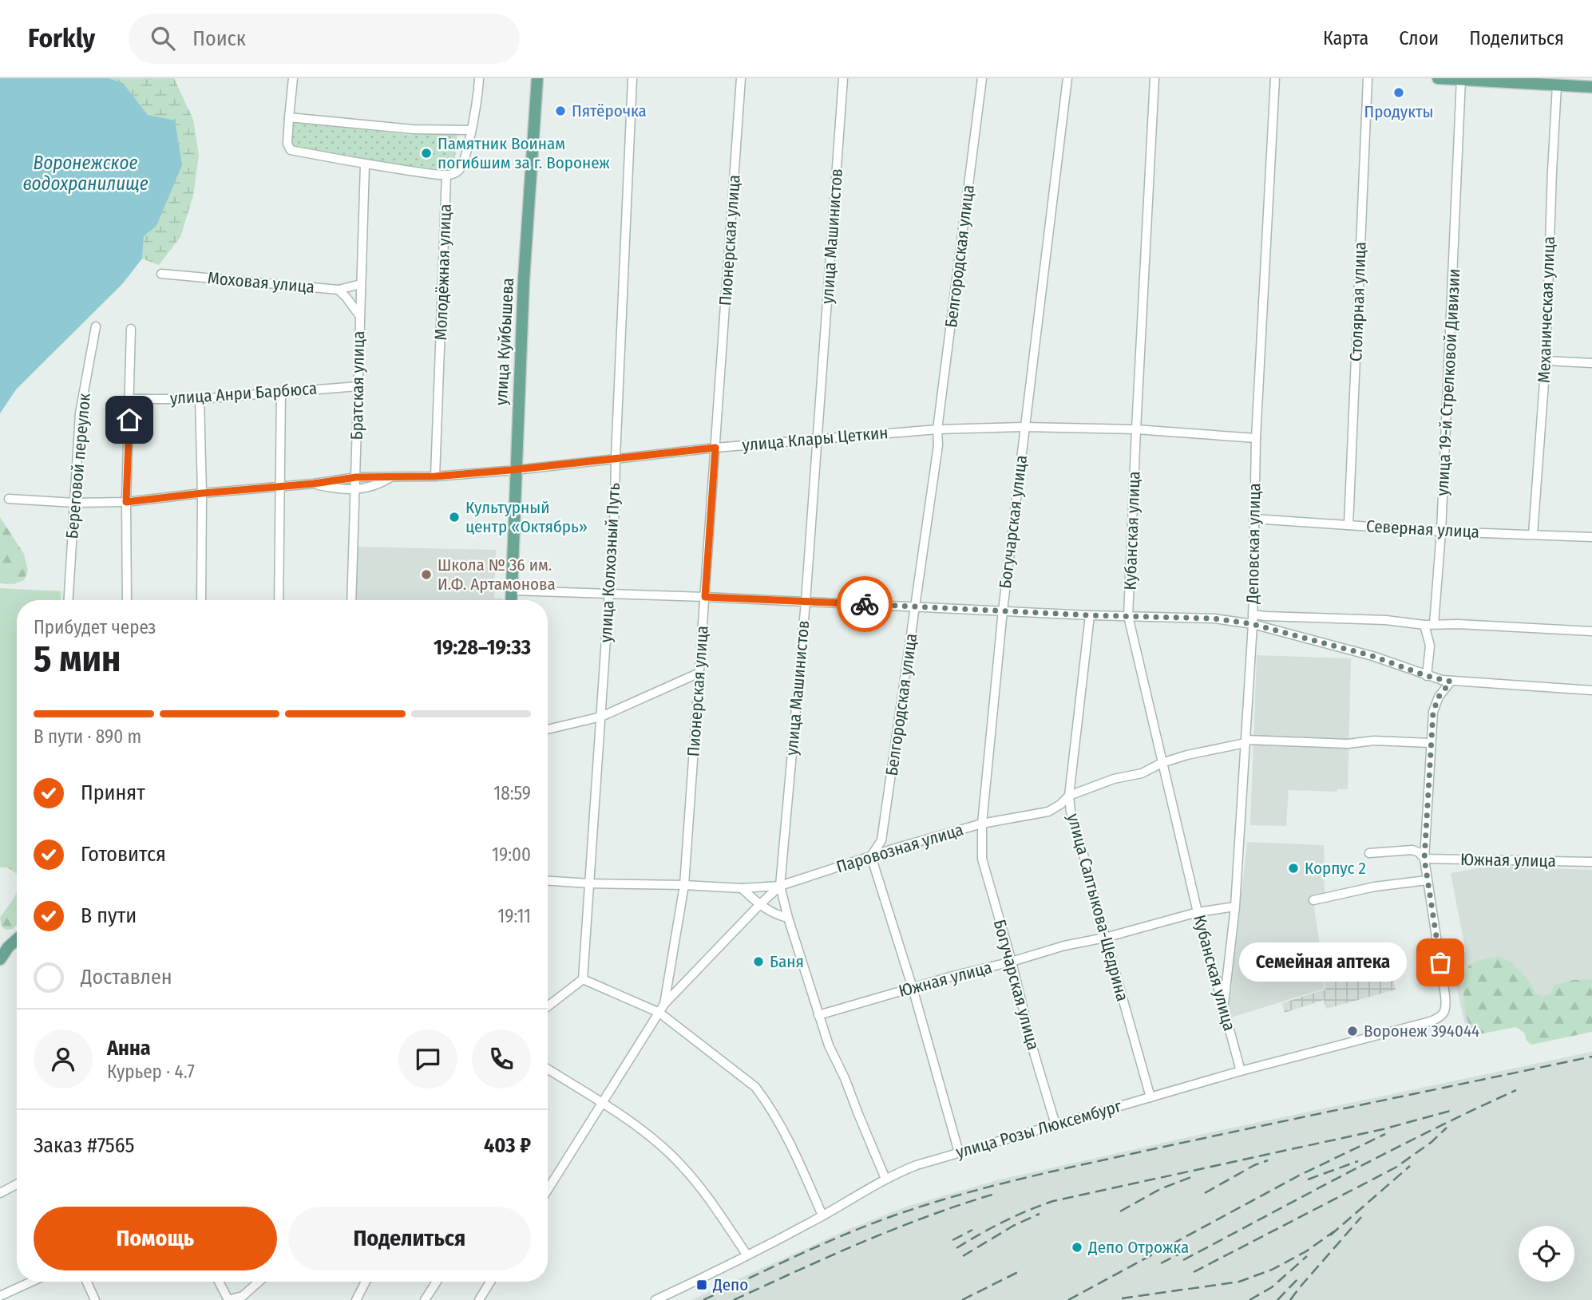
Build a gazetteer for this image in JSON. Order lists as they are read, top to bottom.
{
  "streets": {
    "main road": ["улица Куйбышева"],
    "street": [
      "улица Машинистов",
      "Пионерская улица",
      "Белгородская улица",
      "Молодёжная улица",
      "Моховая улица",
      "Столярная улица",
      "Механическая улица",
      "улица 19-й Стрелковой Дивизии",
      "Братская улица",
      "улица Анри Барбюса",
      "улица Клары Цеткин",
      "Береговой переулок",
      "Богучарская улица",
      "Северная улица",
      "Кубанская улица",
      "Деповская улица",
      "улица Колхозный Путь",
      "Паровозная улица",
      "Южная улица",
      "улица Салтыкова-Щедрина",
      "улица Розы Люксембург"
    ]
  },
  "crossings": [
    ["улица Машинистов", "улица Клары Цеткин"],
    ["улица Машинистов", "Паровозная улица"],
    ["улица Машинистов", "Южная улица"],
    ["улица Машинистов", "улица Розы Люксембург"],
    ["Пионерская улица", "улица Клары Цеткин"],
    ["Пионерская улица", "Паровозная улица"],
    ["Белгородская улица", "улица Клары Цеткин"],
    ["Белгородская улица", "Паровозная улица"],
    ["Молодёжная улица", "улица Клары Цеткин"],
    ["Моховая улица", "Братская улица"],
    ["Столярная улица", "Северная улица"],
    ["Механическая улица", "Северная улица"],
    ["улица Куйбышева", "улица Клары Цеткин"],
    ["улица 19-й Стрелковой Дивизии", "Северная улица"],
    ["Братская улица", "улица Анри Барбюса"],
    ["Братская улица", "улица Клары Цеткин"],
    ["улица Клары Цеткин", "Береговой переулок"],
    ["улица Клары Цеткин", "Богучарская улица"],
    ["улица Клары Цеткин", "Кубанская улица"],
    ["улица Клары Цеткин", "Деповская улица"],
    ["улица Клары Цеткин", "улица Колхозный Путь"],
    ["Богучарская улица", "Паровозная улица"],
    ["Богучарская улица", "Южная улица"],
    ["Богучарская улица", "улица Розы Люксембург"],
    ["Северная улица", "Деповская улица"],
    ["Кубанская улица", "Деповская улица"],
    ["Кубанская улица", "Паровозная улица"],
    ["Кубанская улица", "Южная улица"],
    ["Кубанская улица", "улица Розы Люксембург"],
    ["Деповская улица", "Паровозная улица"],
    ["Деповская улица", "Южная улица"],
    ["улица Колхозный Путь", "Паровозная улица"],
    ["Паровозная улица", "улица Салтыкова-Щедрина"],
    ["Южная улица", "улица Салтыкова-Щедрина"],
    ["улица Салтыкова-Щедрина", "улица Розы Люксембург"]
  ],
  "water": ["Воронежское водохранилище"],
  "places": {
    "other": [
      "Продукты",
      "Пятёрочка",
      "Памятник Воинам погибшим за г. Воронеж",
      "Культурный центр «Октябрь»",
      "Школа № 36 им. И.Ф. Артамонова",
      "Корпус 2",
      "Баня",
      "Семейная аптека",
      "Воронеж 394044",
      "Депо Отрожка"
    ],
    "transit": ["Депо"]
  },
  "page": {
    "header": "Forkly",
    "search": "Поиск",
    "nav": ["Карта", "Слои", "Поделиться"],
    "heading": ["5 мин", "Прибудет через", "19:28–19:33"],
    "panel": [
      "Анна",
      "Курьер · 4.7",
      "Заказ #7565",
      "403 ₽"
    ],
    "bar": "В пути · 890 m",
    "list": [
      ["Принят", "18:59"],
      ["Готовится", "19:00"],
      ["В пути", "19:11"],
      "Доставлен"
    ],
    "bubble": "Семейная аптека",
    "buttons": ["Помощь", "Поделиться"]
  }
}
